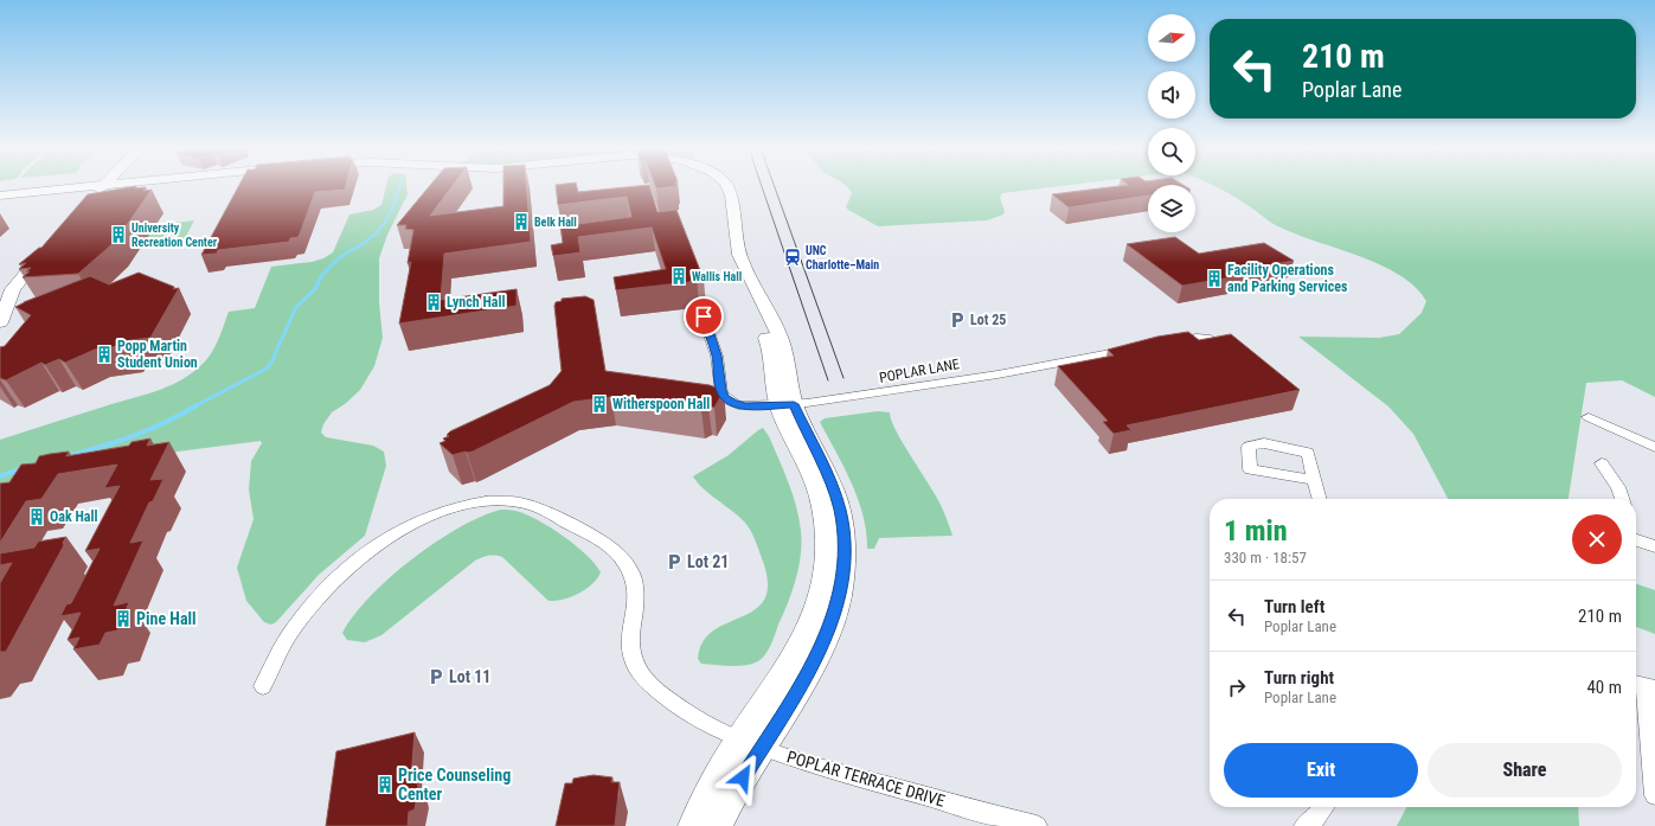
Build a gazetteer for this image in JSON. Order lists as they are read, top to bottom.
{
  "streets": {
    "street": ["POPLAR LANE", "POPLAR TERRACE DRIVE"]
  },
  "places": {
    "building": [
      "Belk Hall",
      "University Recreation Center",
      "Wallis Hall",
      "Facility Operations and Parking Services",
      "Lynch Hall",
      "Popp Martin Student Union",
      "Witherspoon Hall",
      "Oak Hall",
      "Pine Hall",
      "Price Counseling Center"
    ],
    "station": ["UNC Charlotte–Main"],
    "parking": ["Lot 25", "Lot 21", "Lot 11"]
  },
  "north": "right",
  "page": {
    "turn": ["210 m", "Poplar Lane"],
    "heading": ["1 min", "330 m · 18:57"],
    "list": [
      {
        "name": "Turn left",
        "note": "Poplar Lane",
        "value": "210 m"
      },
      {
        "name": "Turn right",
        "note": "Poplar Lane",
        "value": "40 m"
      }
    ],
    "buttons": ["Exit", "Share"]
  }
}
